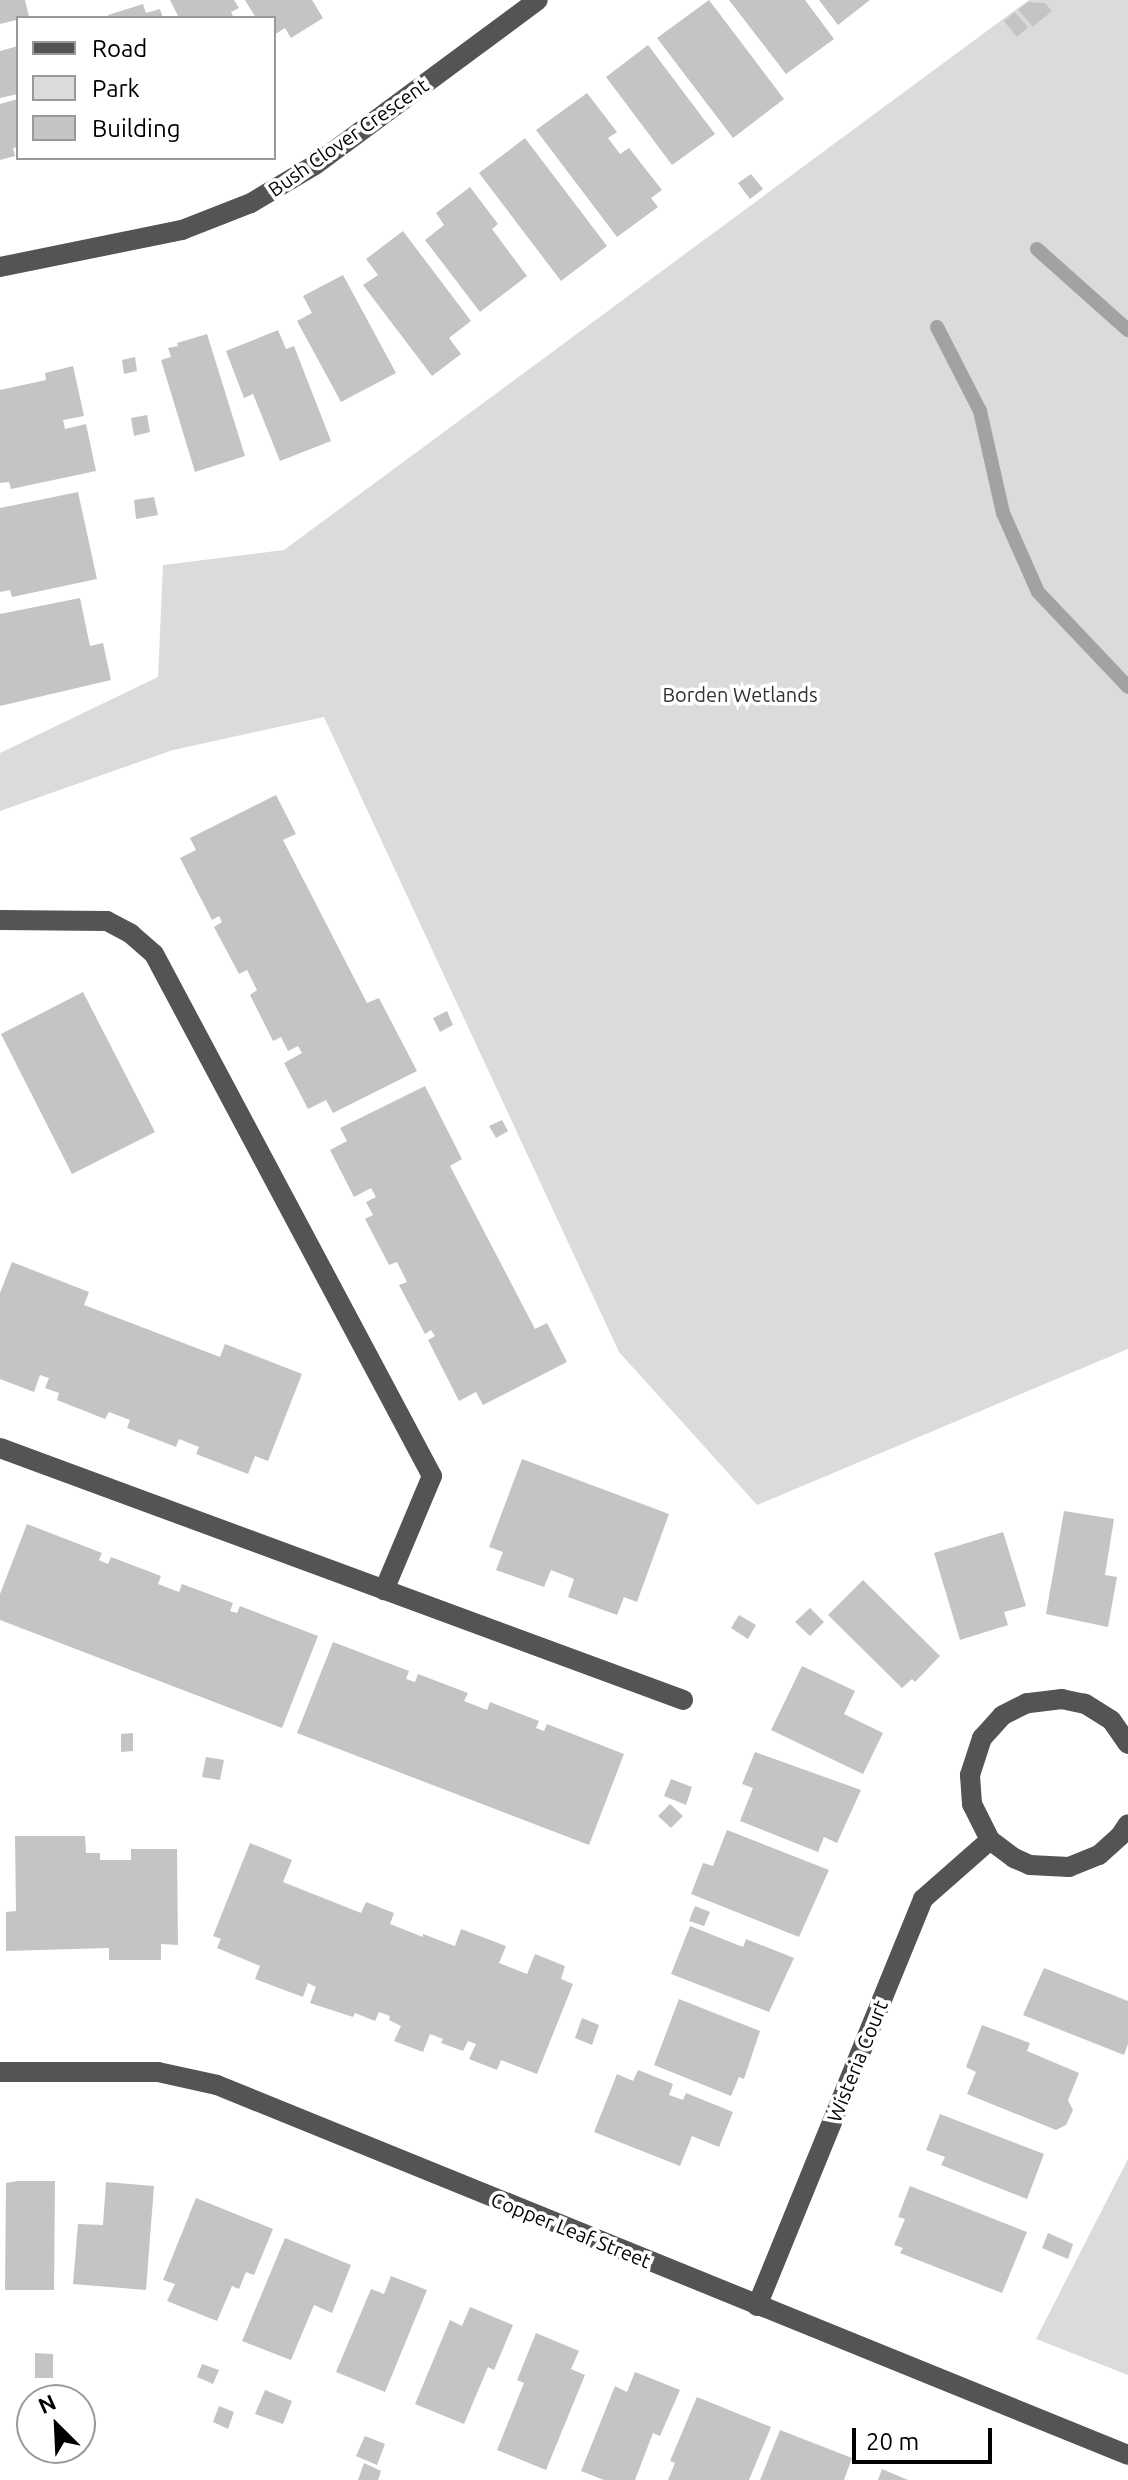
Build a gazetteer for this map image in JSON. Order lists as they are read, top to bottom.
{
  "streets": {
    "street": ["Bush Clover Crescent", "Wisteria Court", "Copper Leaf Street"]
  },
  "crossings": [
    ["Wisteria Court", "Copper Leaf Street"]
  ],
  "parks": ["Borden Wetlands"],
  "legend": ["Road", "Park", "Building"],
  "scale_bar": "20 m",
  "north": "top left"
}
